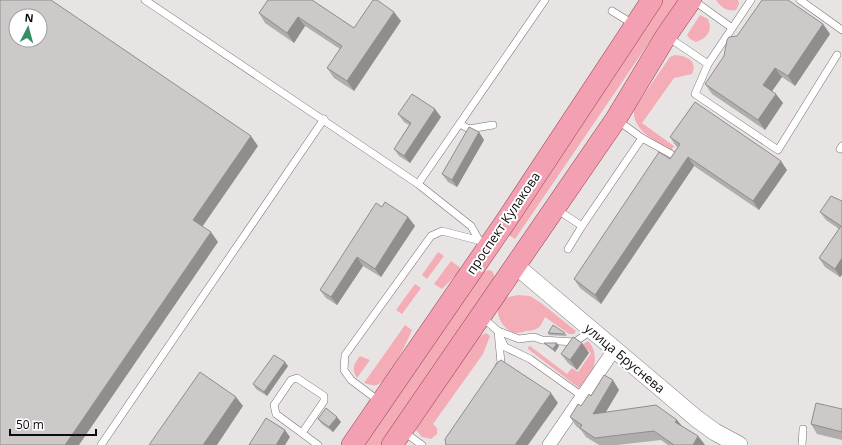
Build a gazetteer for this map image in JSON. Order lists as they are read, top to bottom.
{
  "streets": {
    "main road": ["проспект Кулакова"],
    "street": ["улица Бруснева"]
  },
  "scale_bar": "50 m",
  "north": "top"
}
